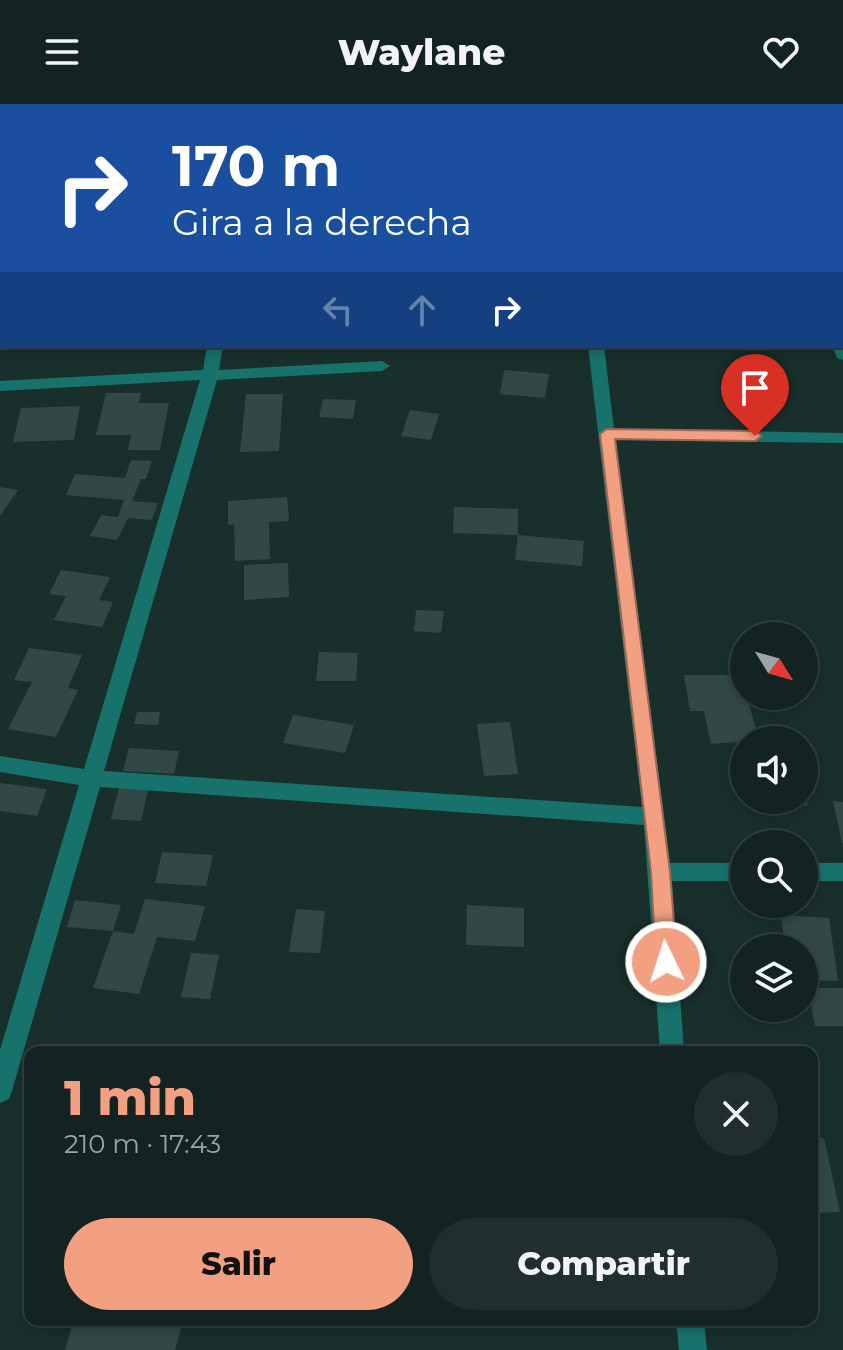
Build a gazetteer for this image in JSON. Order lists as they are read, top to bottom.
{
  "north": "bottom right",
  "page": {
    "header": "Waylane",
    "turn": ["170 m", "Gira a la derecha"],
    "heading": ["1 min", "210 m · 17:43"],
    "buttons": ["Salir", "Compartir"]
  }
}
